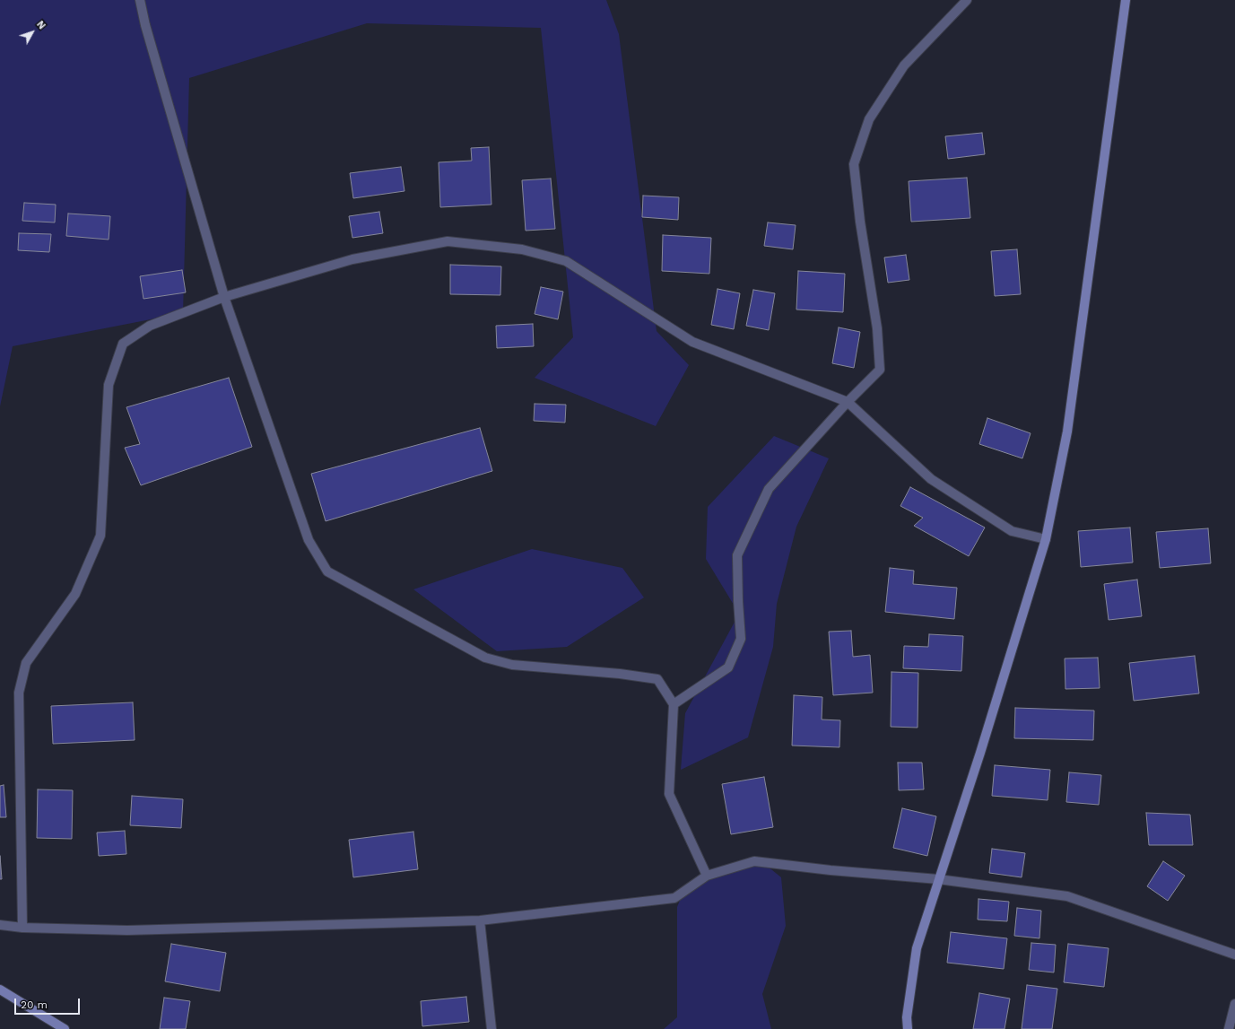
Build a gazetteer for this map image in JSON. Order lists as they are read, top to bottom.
{
  "scale_bar": "20 m",
  "north": "top right"
}
